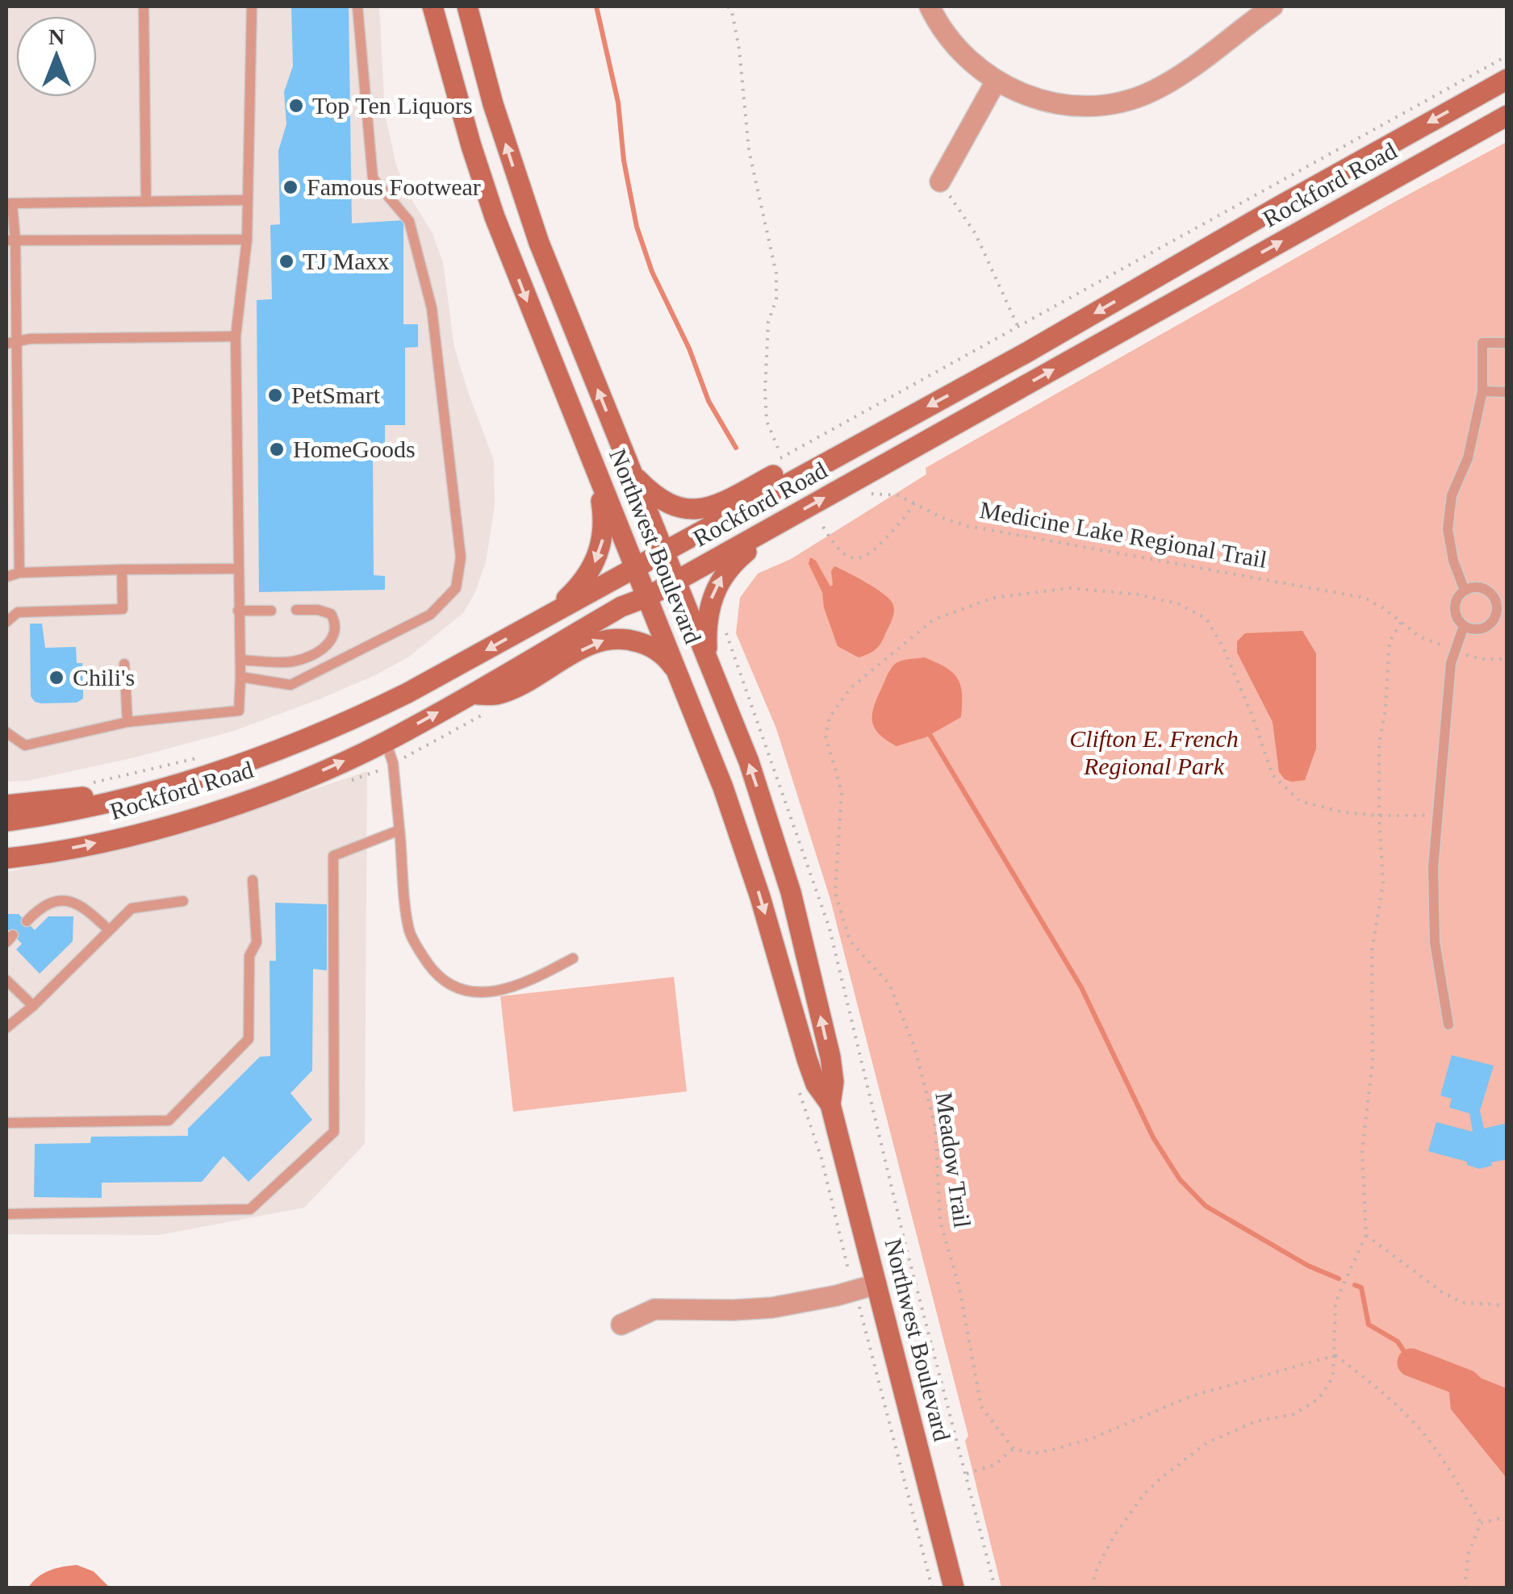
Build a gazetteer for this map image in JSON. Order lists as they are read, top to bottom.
{
  "streets": {
    "main road": ["Rockford Road", "Northwest Boulevard"],
    "path": ["Medicine Lake Regional Trail", "Meadow Trail"]
  },
  "crossings": [
    ["Rockford Road", "Northwest Boulevard"]
  ],
  "parks": ["Clifton E. French Regional Park"],
  "places": [
    "Top Ten Liquors",
    "Famous Footwear",
    "TJ Maxx",
    "PetSmart",
    "HomeGoods",
    "Chili's"
  ],
  "north": "top"
}
